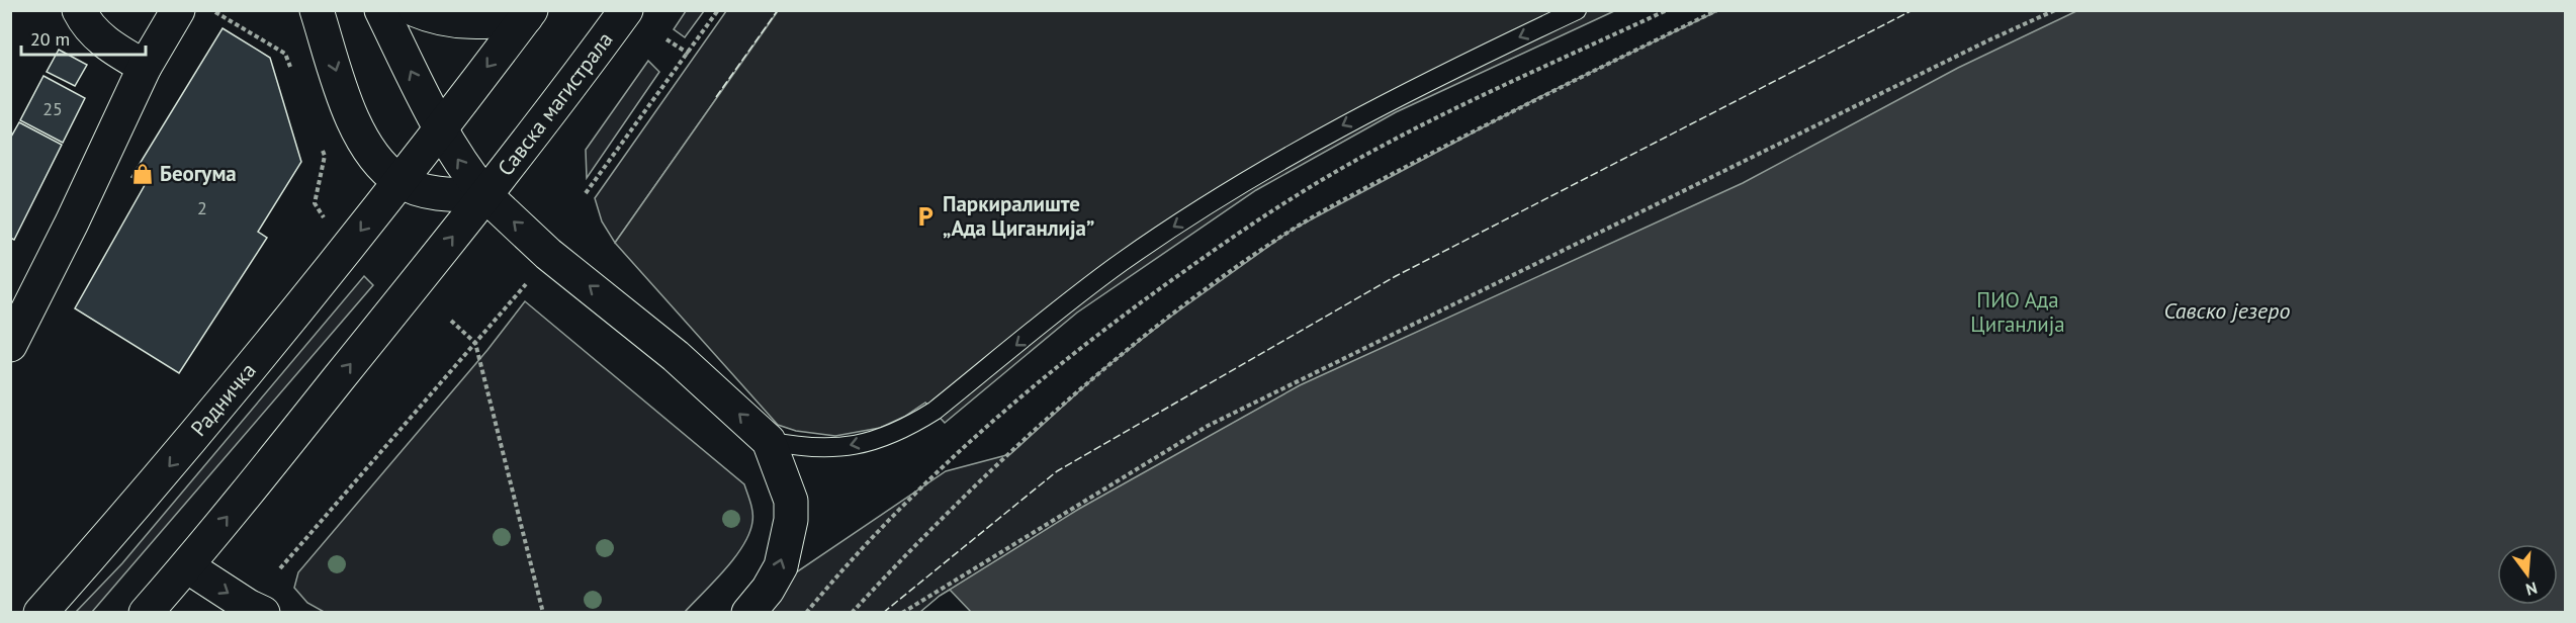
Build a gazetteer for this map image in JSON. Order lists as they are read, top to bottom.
{
  "streets": {
    "main road": ["Савска магистрала", "Радничка"]
  },
  "water": ["Савско језеро"],
  "parks": ["ПИО Ада Циганлија"],
  "places": {
    "shop": ["Беогума"],
    "parking": ["Паркиралиште „Ада Циганлија”"]
  },
  "house_numbers": ["25", "2"],
  "scale_bar": "20 m",
  "north": "bottom"
}
